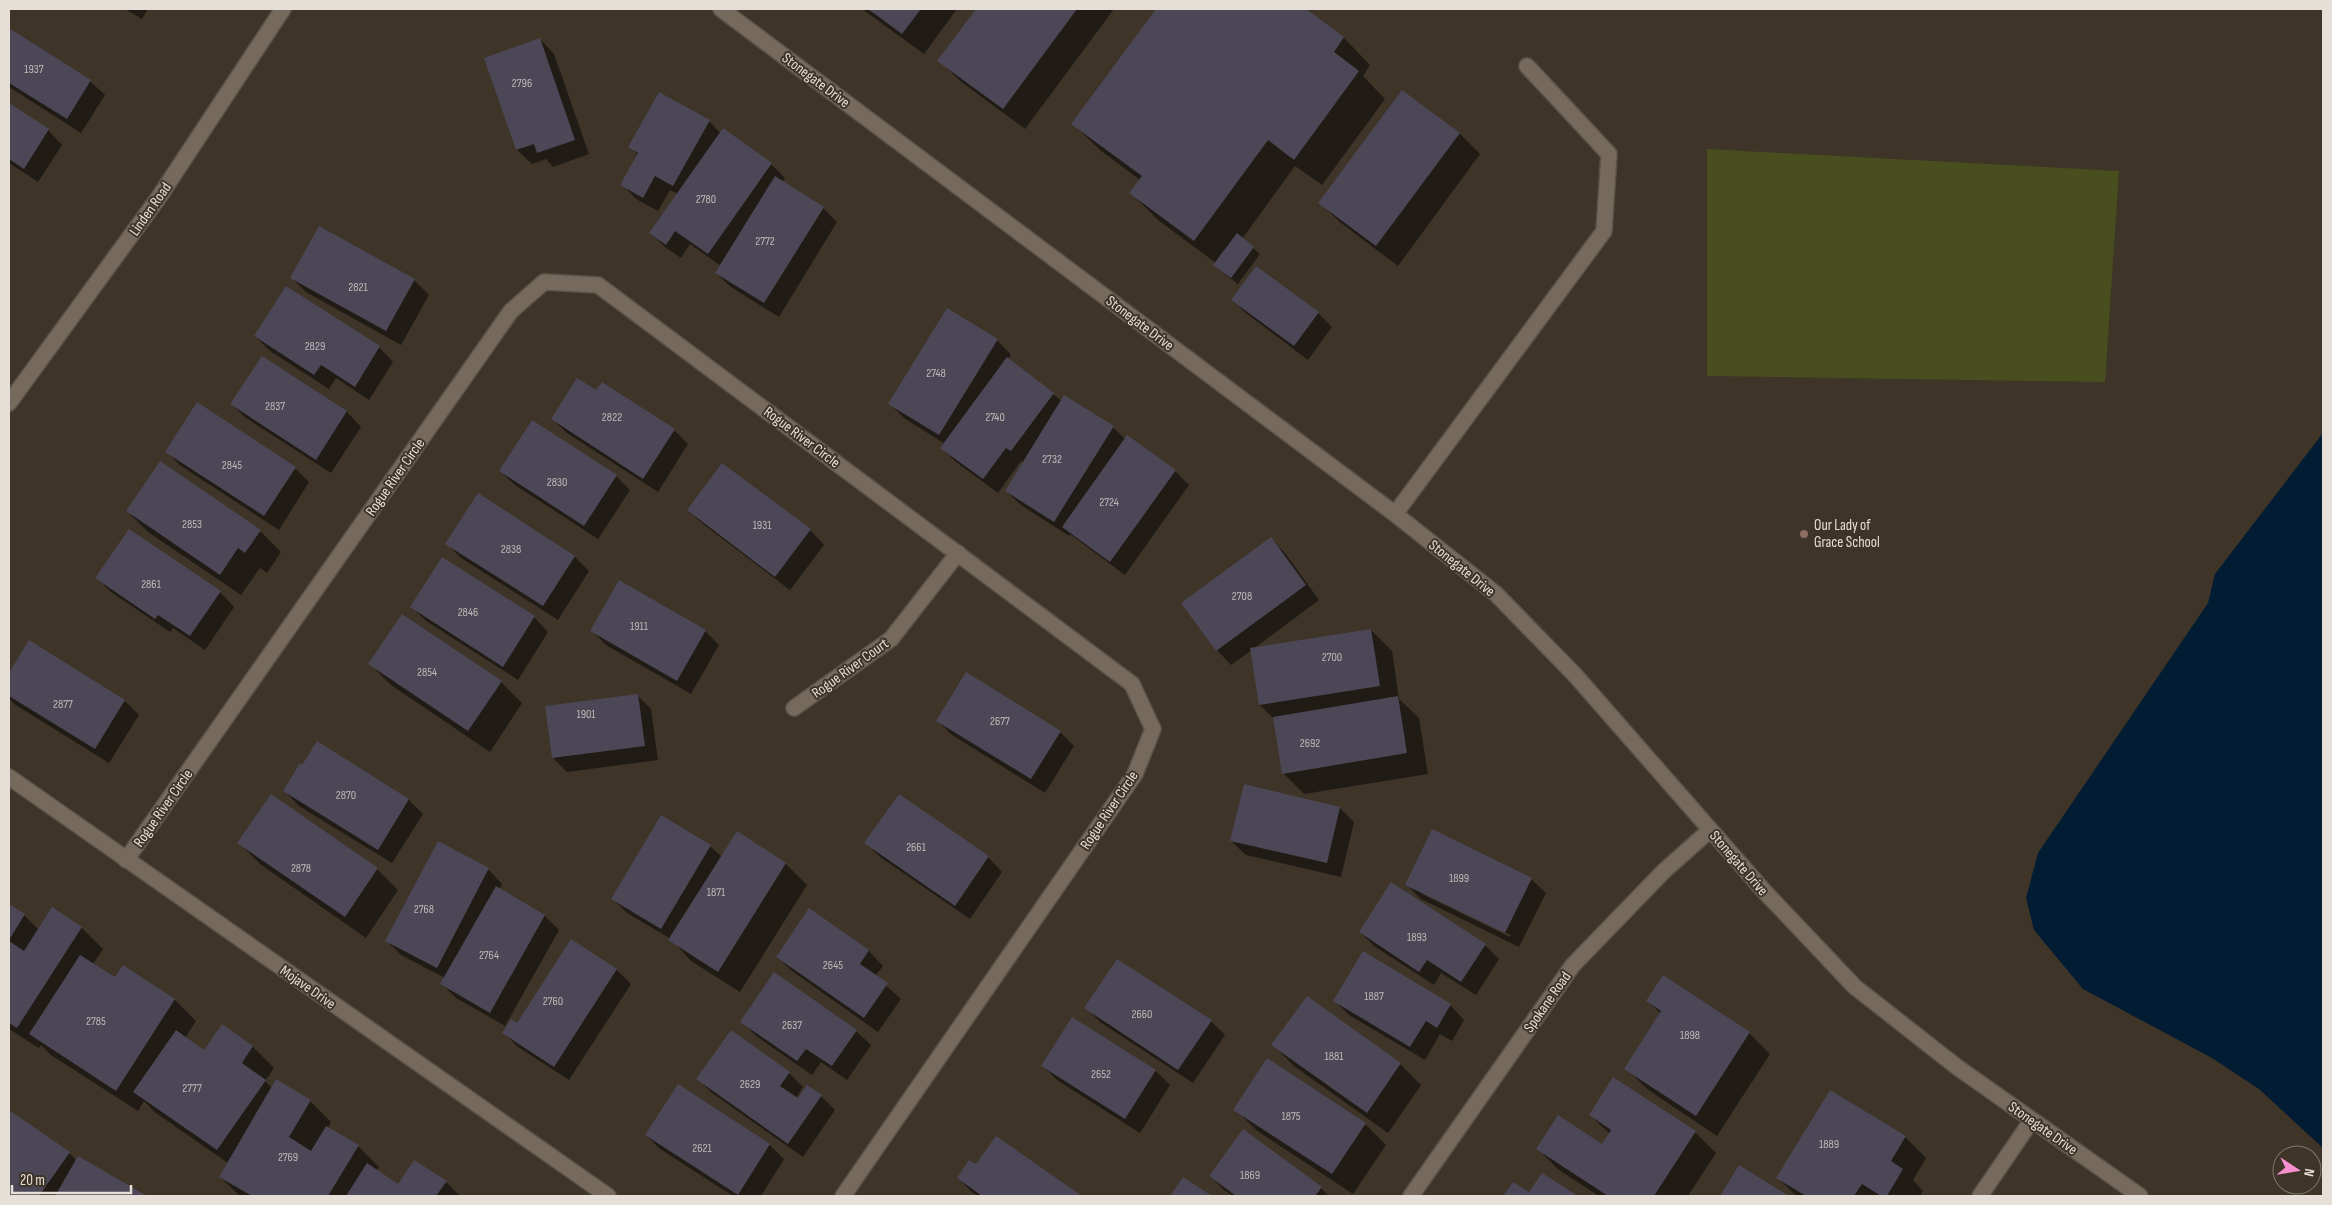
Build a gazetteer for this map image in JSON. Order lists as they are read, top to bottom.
{
  "streets": {
    "street": [
      "Stonegate Drive",
      "Linden Road",
      "Rogue River Circle",
      "Rogue River Court",
      "Mojave Drive",
      "Spokane Road"
    ]
  },
  "crossings": [
    ["Stonegate Drive", "Spokane Road"],
    ["Rogue River Circle", "Rogue River Court"],
    ["Rogue River Circle", "Mojave Drive"]
  ],
  "places": ["Our Lady of Grace School"],
  "house_numbers": [
    "1937",
    "2796",
    "2780",
    "2772",
    "2821",
    "2829",
    "2748",
    "2837",
    "2822",
    "2740",
    "2732",
    "2845",
    "2830",
    "2724",
    "2853",
    "1931",
    "2838",
    "2861",
    "2708",
    "2846",
    "1911",
    "2700",
    "2854",
    "2877",
    "1901",
    "2677",
    "2692",
    "2870",
    "2661",
    "2878",
    "1899",
    "1871",
    "2768",
    "1893",
    "2764",
    "2645",
    "1887",
    "2760",
    "2660",
    "2785",
    "2637",
    "1898",
    "1881",
    "2652",
    "2629",
    "2777",
    "1875",
    "1889",
    "2621",
    "2769",
    "1869"
  ],
  "scale_bar": "20 m",
  "north": "right"
}
